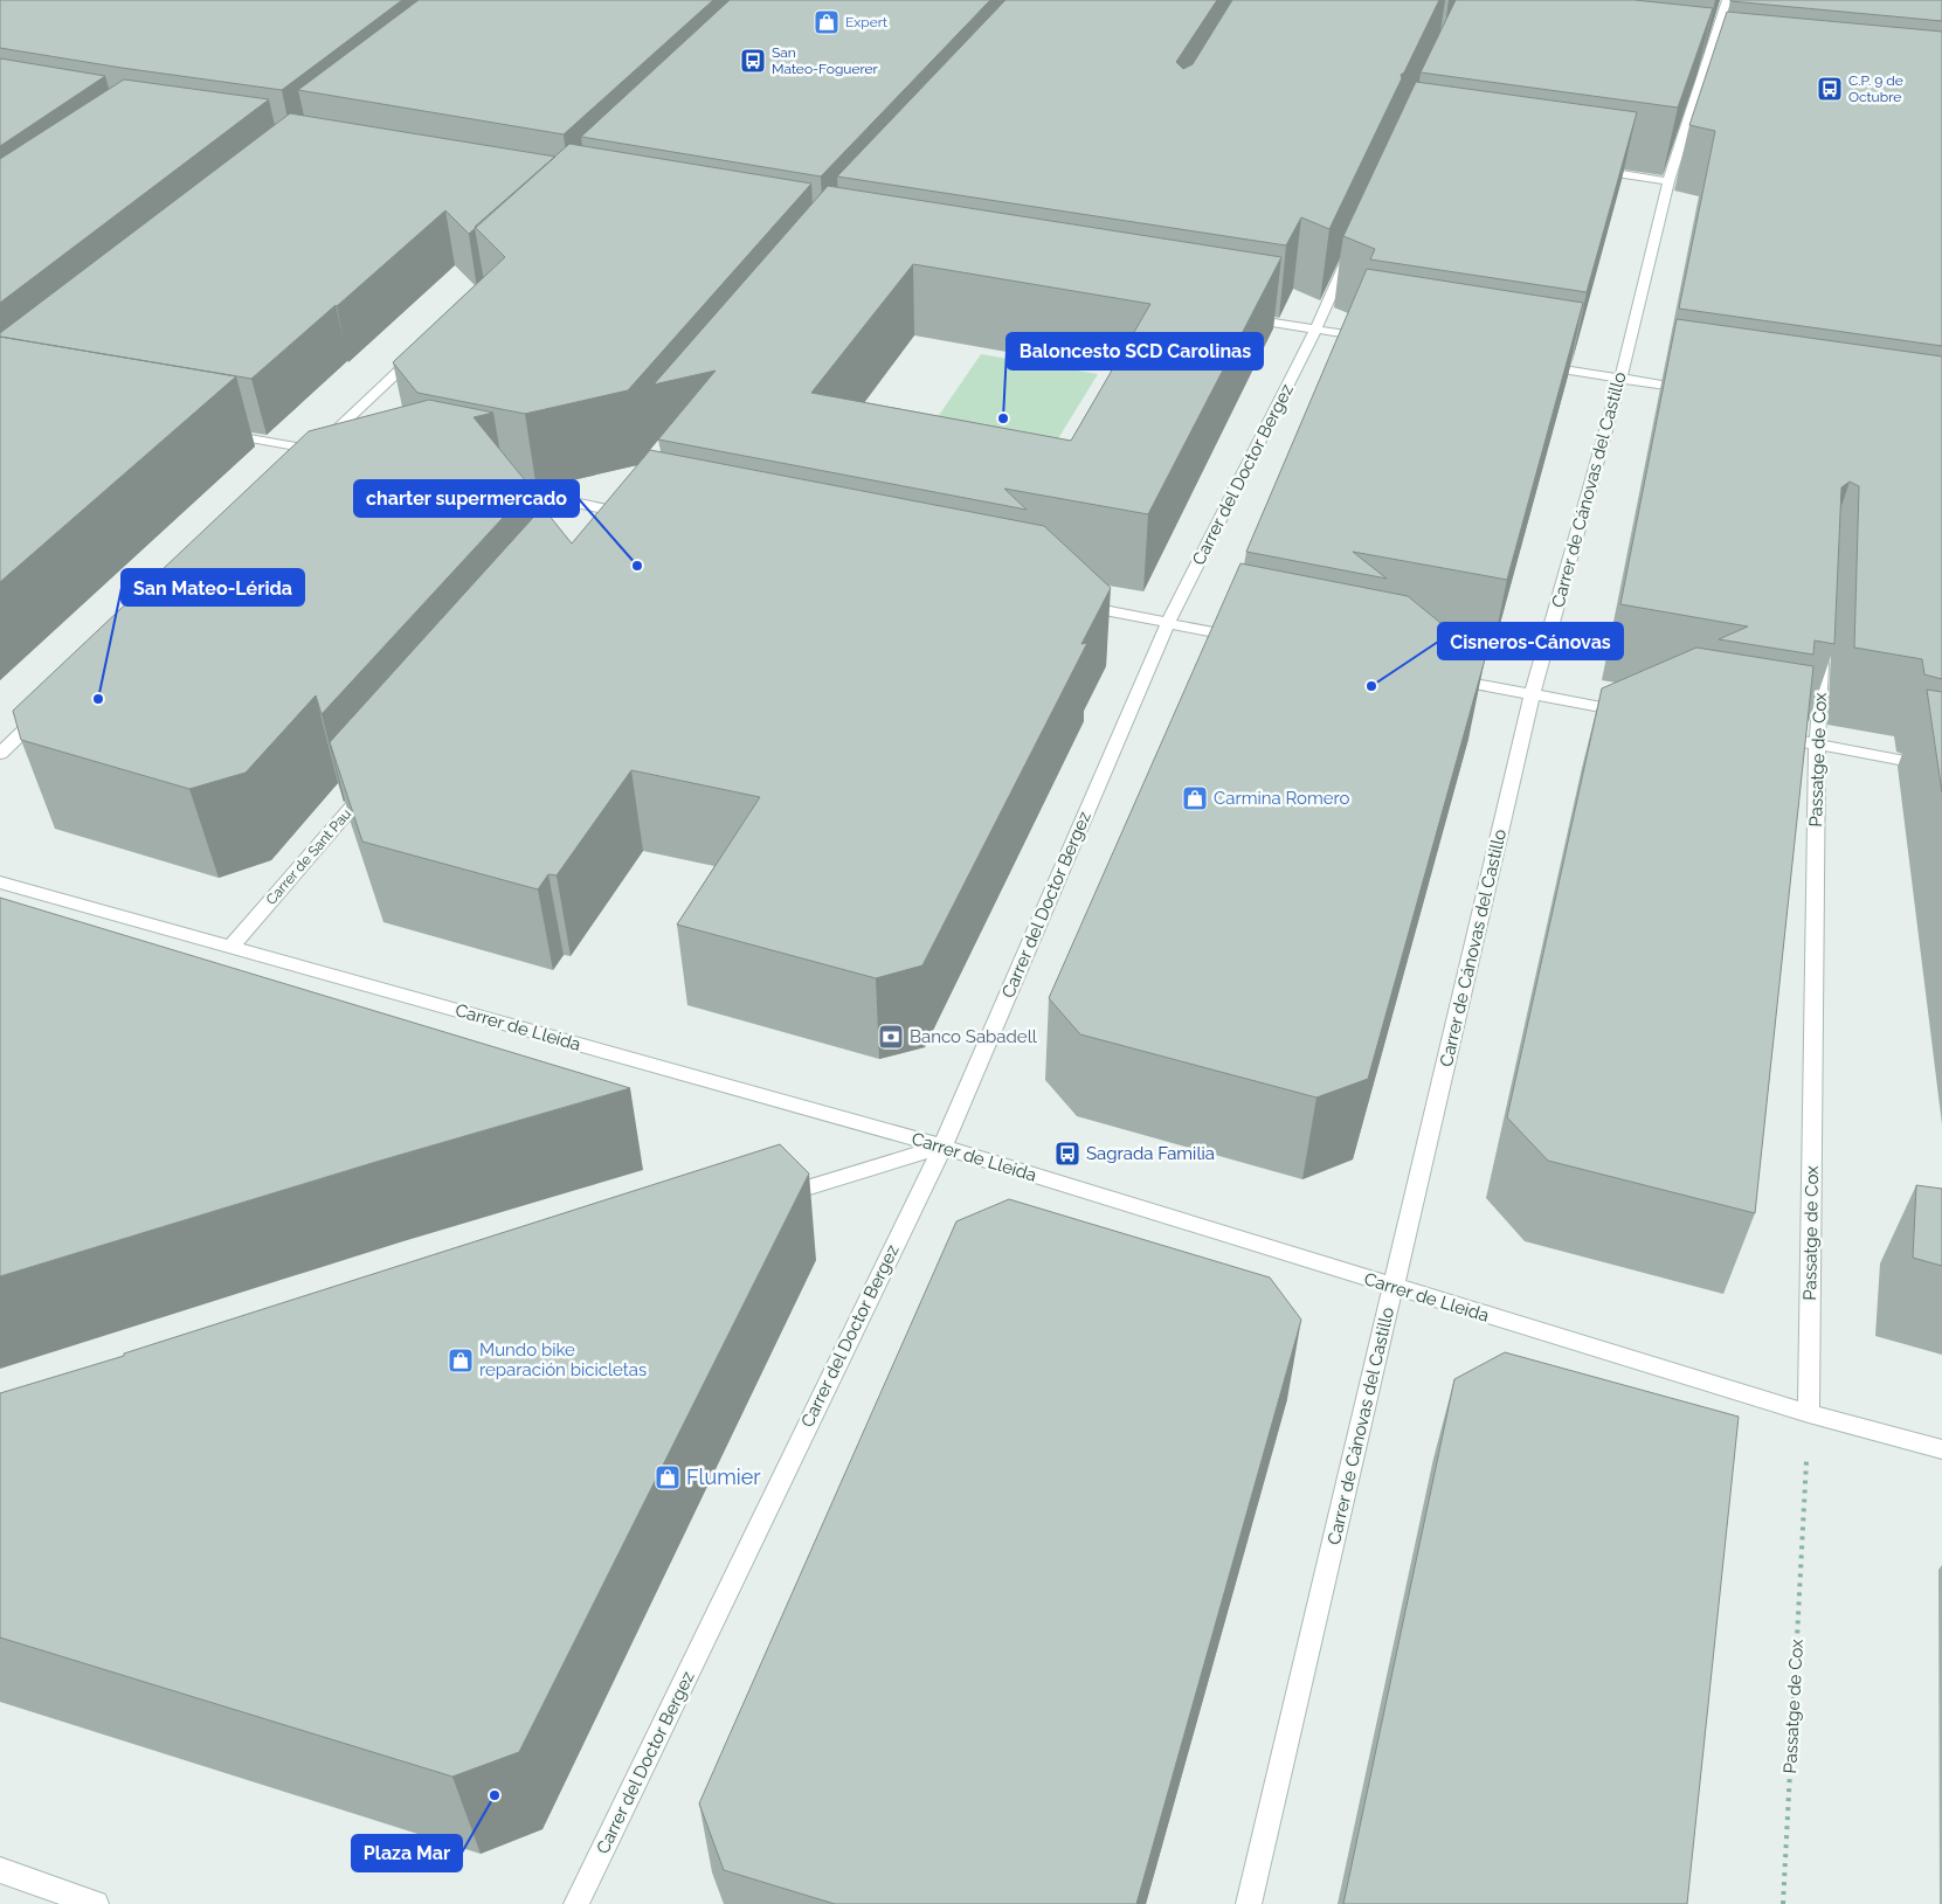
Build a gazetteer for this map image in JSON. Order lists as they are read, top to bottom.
{
  "streets": {
    "street": [
      "Carrer del Doctor Bergez",
      "Carrer de Cánovas del Castillo",
      "Passatge de Cox",
      "Carrer de Sant Pau",
      "Carrer de Lleida"
    ]
  },
  "crossings": [
    ["Carrer del Doctor Bergez", "Carrer de Lleida"],
    ["Carrer de Cánovas del Castillo", "Carrer de Lleida"],
    ["Passatge de Cox", "Carrer de Lleida"],
    ["Carrer de Sant Pau", "Carrer de Lleida"]
  ],
  "places": {
    "shop": [
      "Expert",
      "Carmina Romero",
      "Mundo bike reparación bicicletas",
      "Flumier"
    ],
    "bus stop": ["San Mateo-Foguerer", "C.P. 9 de Octubre", "Sagrada Familia"],
    "other": [
      "Baloncesto SCD Carolinas",
      "charter supermercado",
      "Cisneros-Cánovas",
      "San Mateo-Lérida",
      "Plaza Mar"
    ],
    "bank": ["Banco Sabadell"]
  }
}
